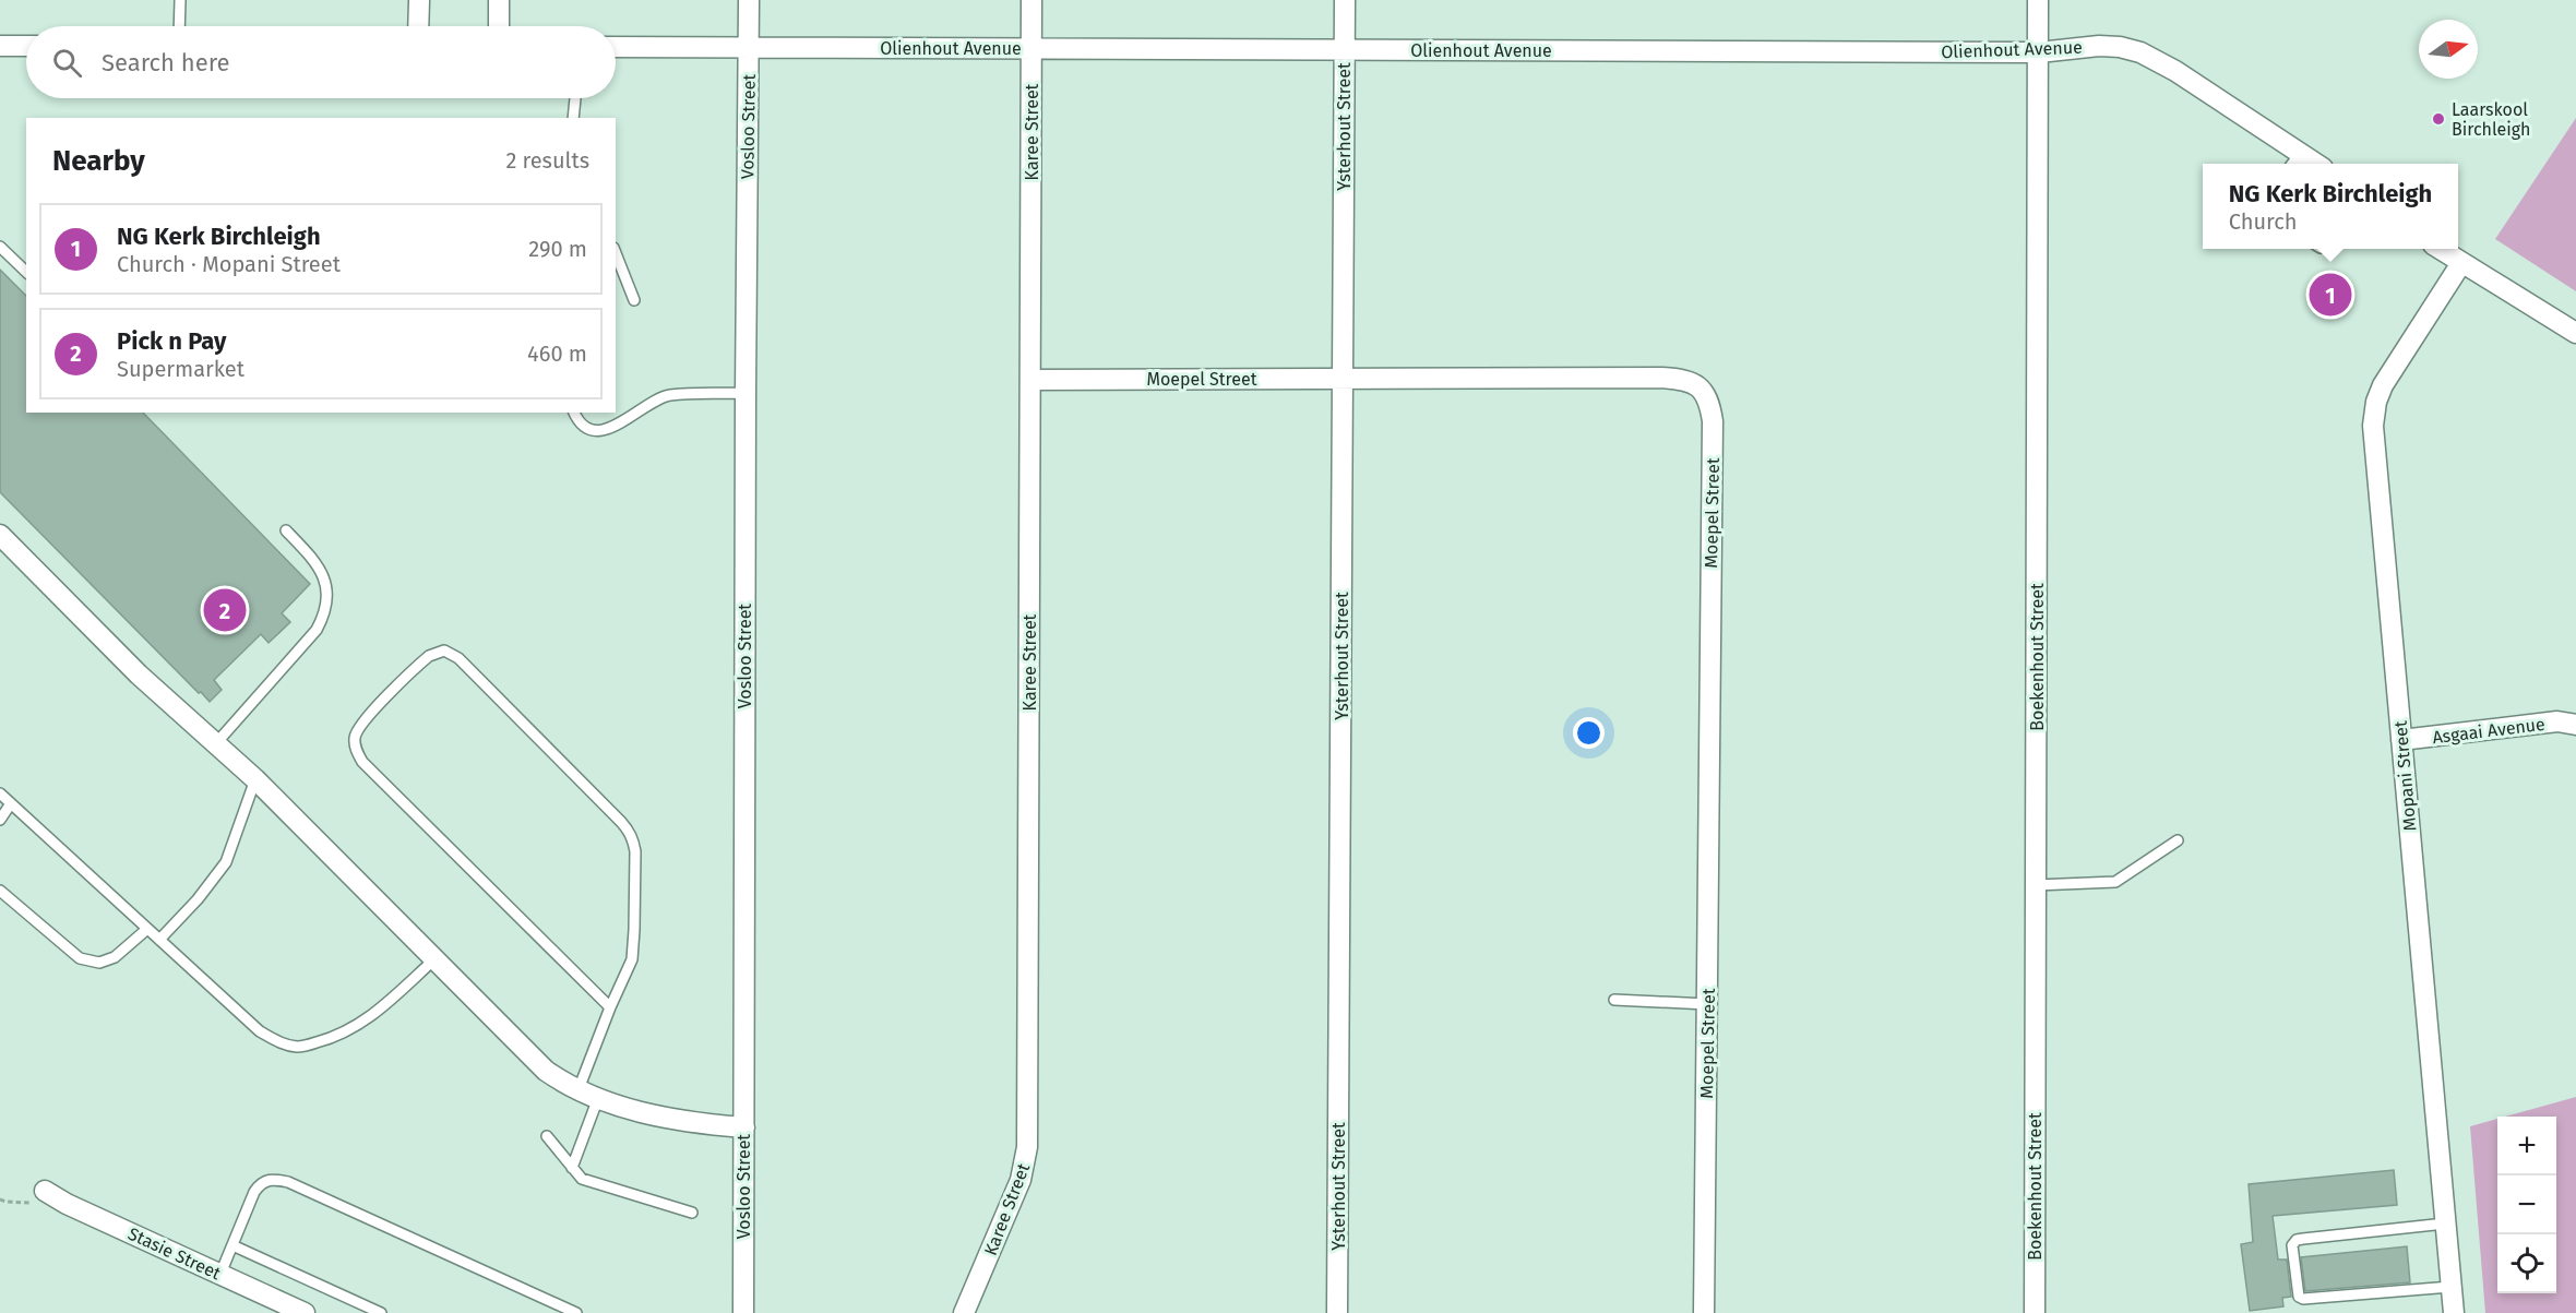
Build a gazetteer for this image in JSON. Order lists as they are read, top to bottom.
{
  "streets": {
    "street": [
      "Olienhout Avenue",
      "Vosloo Street",
      "Ysterhout Street",
      "Karee Street",
      "Moepel Street",
      "Boekenhout Street",
      "Asgaai Avenue",
      "Mopani Street",
      "Stasie Street"
    ]
  },
  "crossings": [
    ["Olienhout Avenue", "Vosloo Street"],
    ["Olienhout Avenue", "Ysterhout Street"],
    ["Olienhout Avenue", "Karee Street"],
    ["Olienhout Avenue", "Boekenhout Street"],
    ["Ysterhout Street", "Moepel Street"],
    ["Karee Street", "Moepel Street"],
    ["Asgaai Avenue", "Mopani Street"]
  ],
  "places": ["Laarskool Birchleigh"],
  "north": "right",
  "page": {
    "search": "Search here",
    "heading": ["Nearby", "2 results"],
    "popup": ["NG Kerk Birchleigh", "Church"],
    "list": [
      {
        "mark": "1",
        "name": "NG Kerk Birchleigh",
        "note": "Church · Mopani Street",
        "value": "290 m"
      },
      {
        "mark": "2",
        "name": "Pick n Pay",
        "note": "Supermarket",
        "value": "460 m"
      }
    ],
    "pins": ["1", "2"],
    "map_buttons": ["+", "−"]
  }
}
